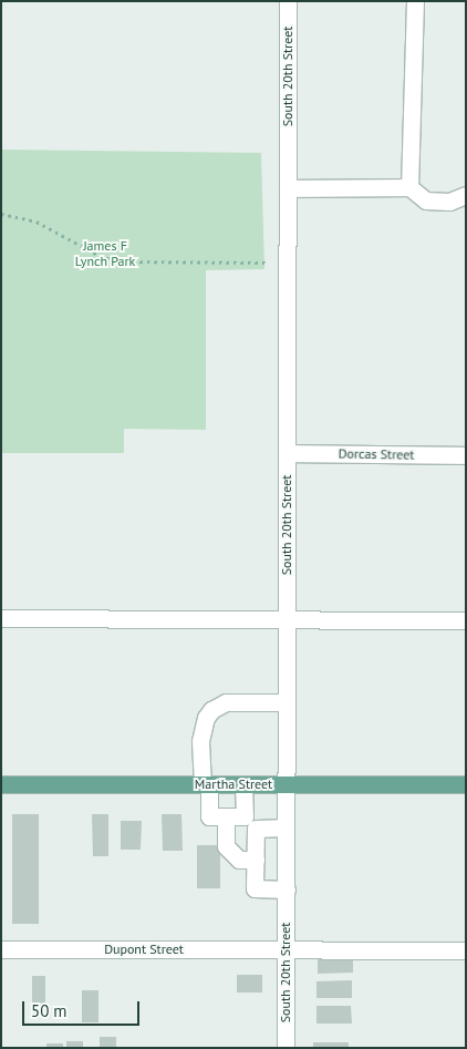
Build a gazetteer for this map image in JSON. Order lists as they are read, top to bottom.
{
  "streets": {
    "main road": ["Martha Street"],
    "street": ["South 20th Street", "Dorcas Street", "Dupont Street"]
  },
  "crossings": [
    ["South 20th Street", "Dorcas Street"],
    ["South 20th Street", "Martha Street"],
    ["South 20th Street", "Dupont Street"]
  ],
  "parks": ["James F Lynch Park"],
  "scale_bar": "50 m"
}
